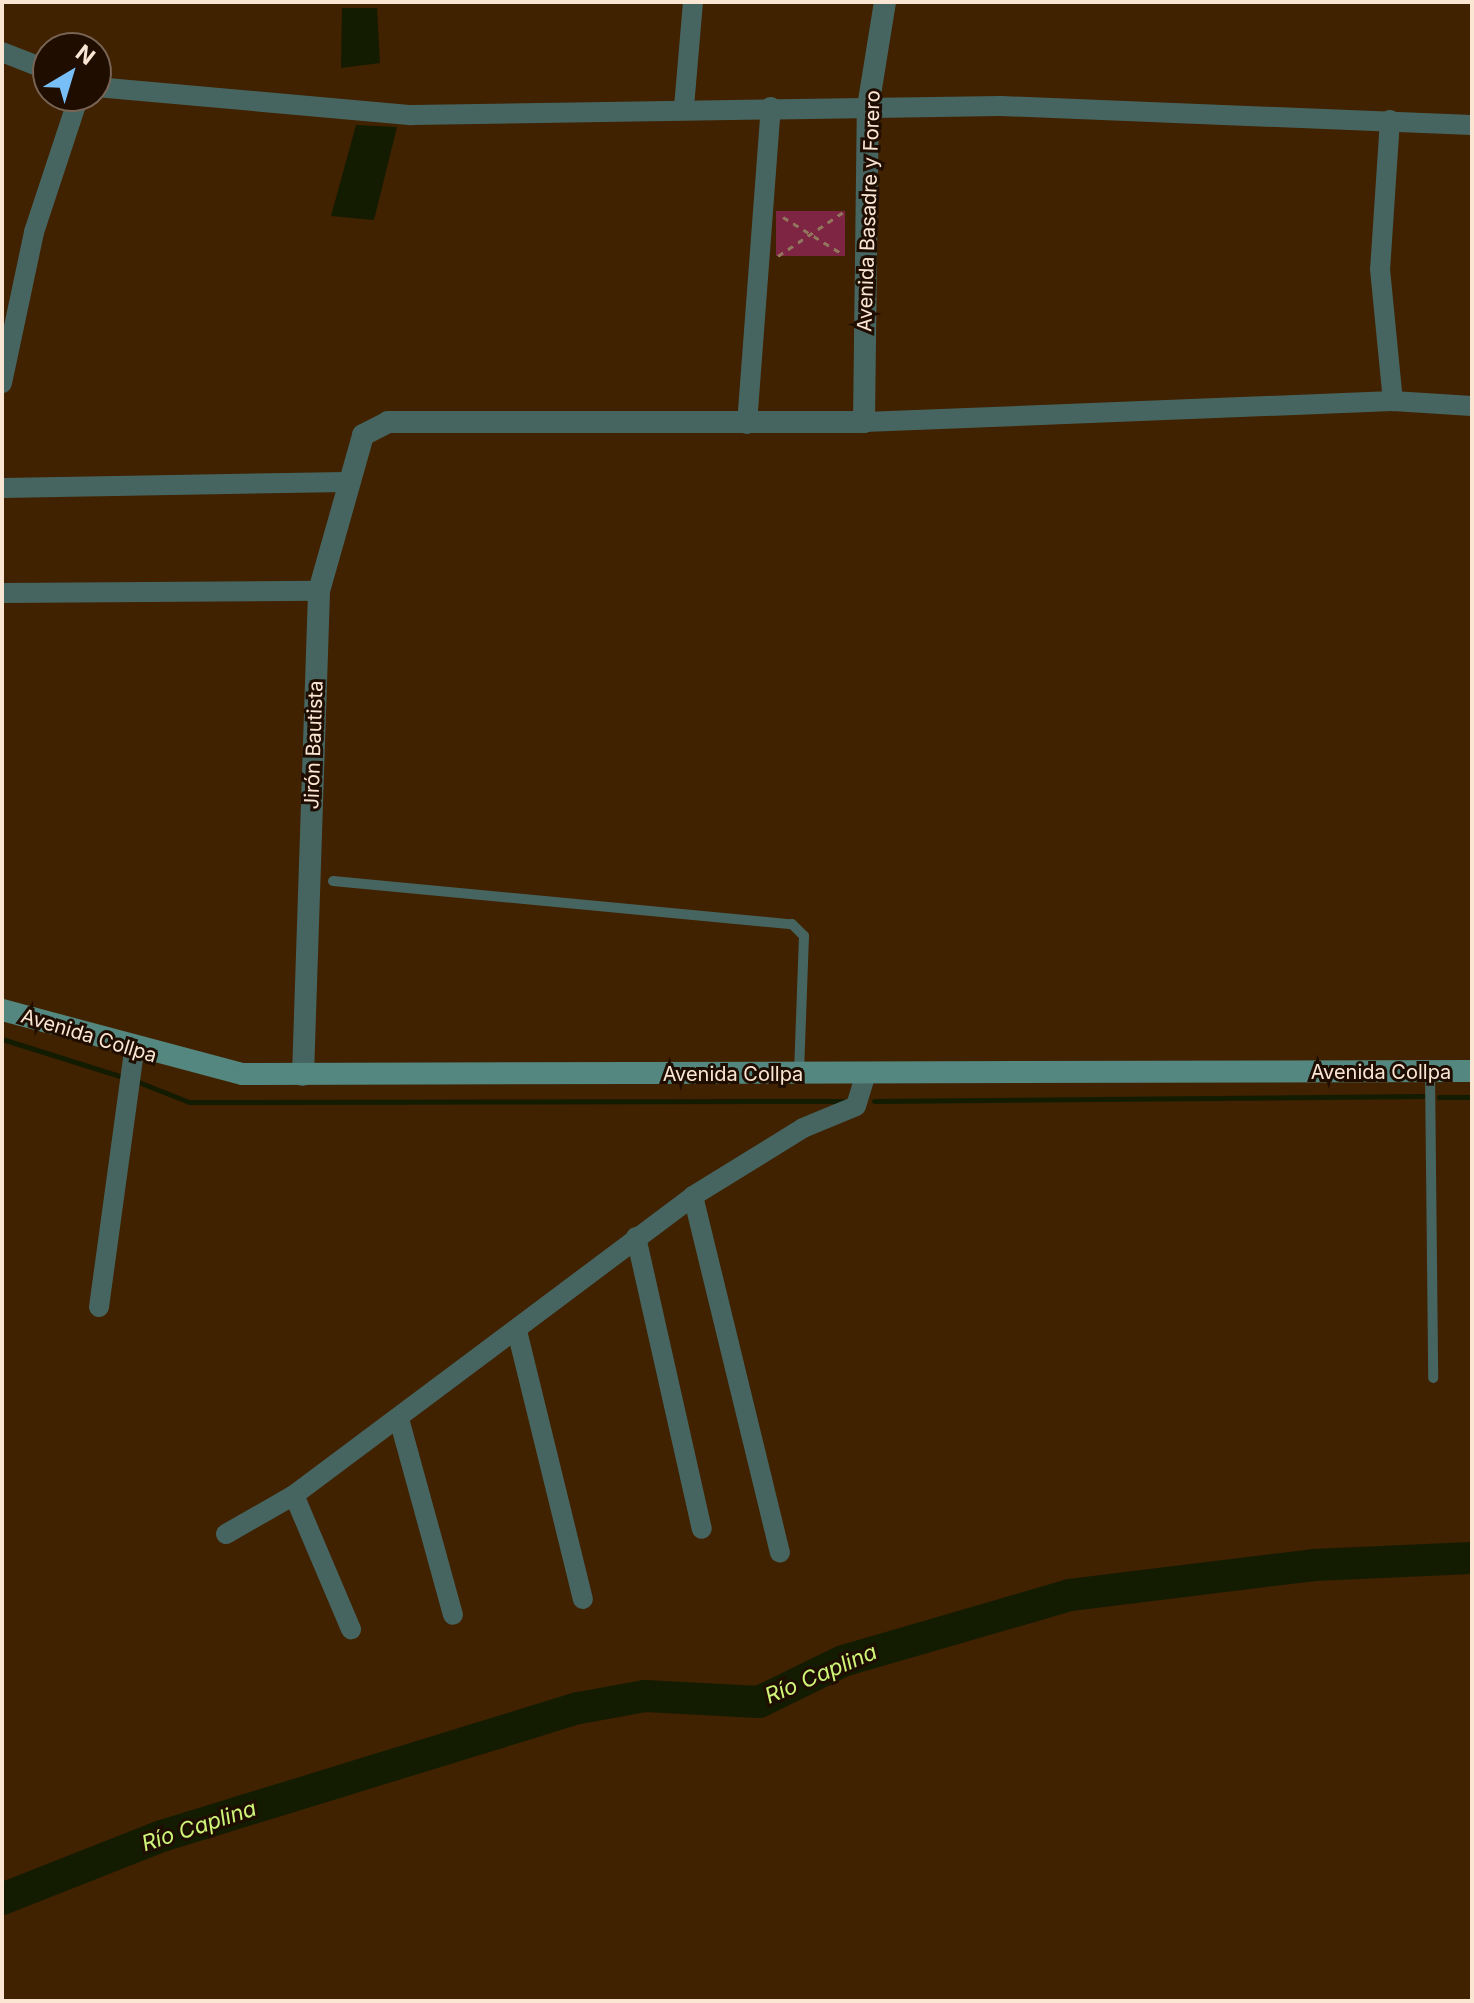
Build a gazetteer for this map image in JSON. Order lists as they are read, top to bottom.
{
  "streets": {
    "main road": ["Avenida Collpa"],
    "street": ["Avenida Basadre y Forero", "Jirón Bautista"]
  },
  "crossings": [
    ["Jirón Bautista", "Avenida Collpa"]
  ],
  "water": ["Río Caplina"],
  "north": "top right"
}
